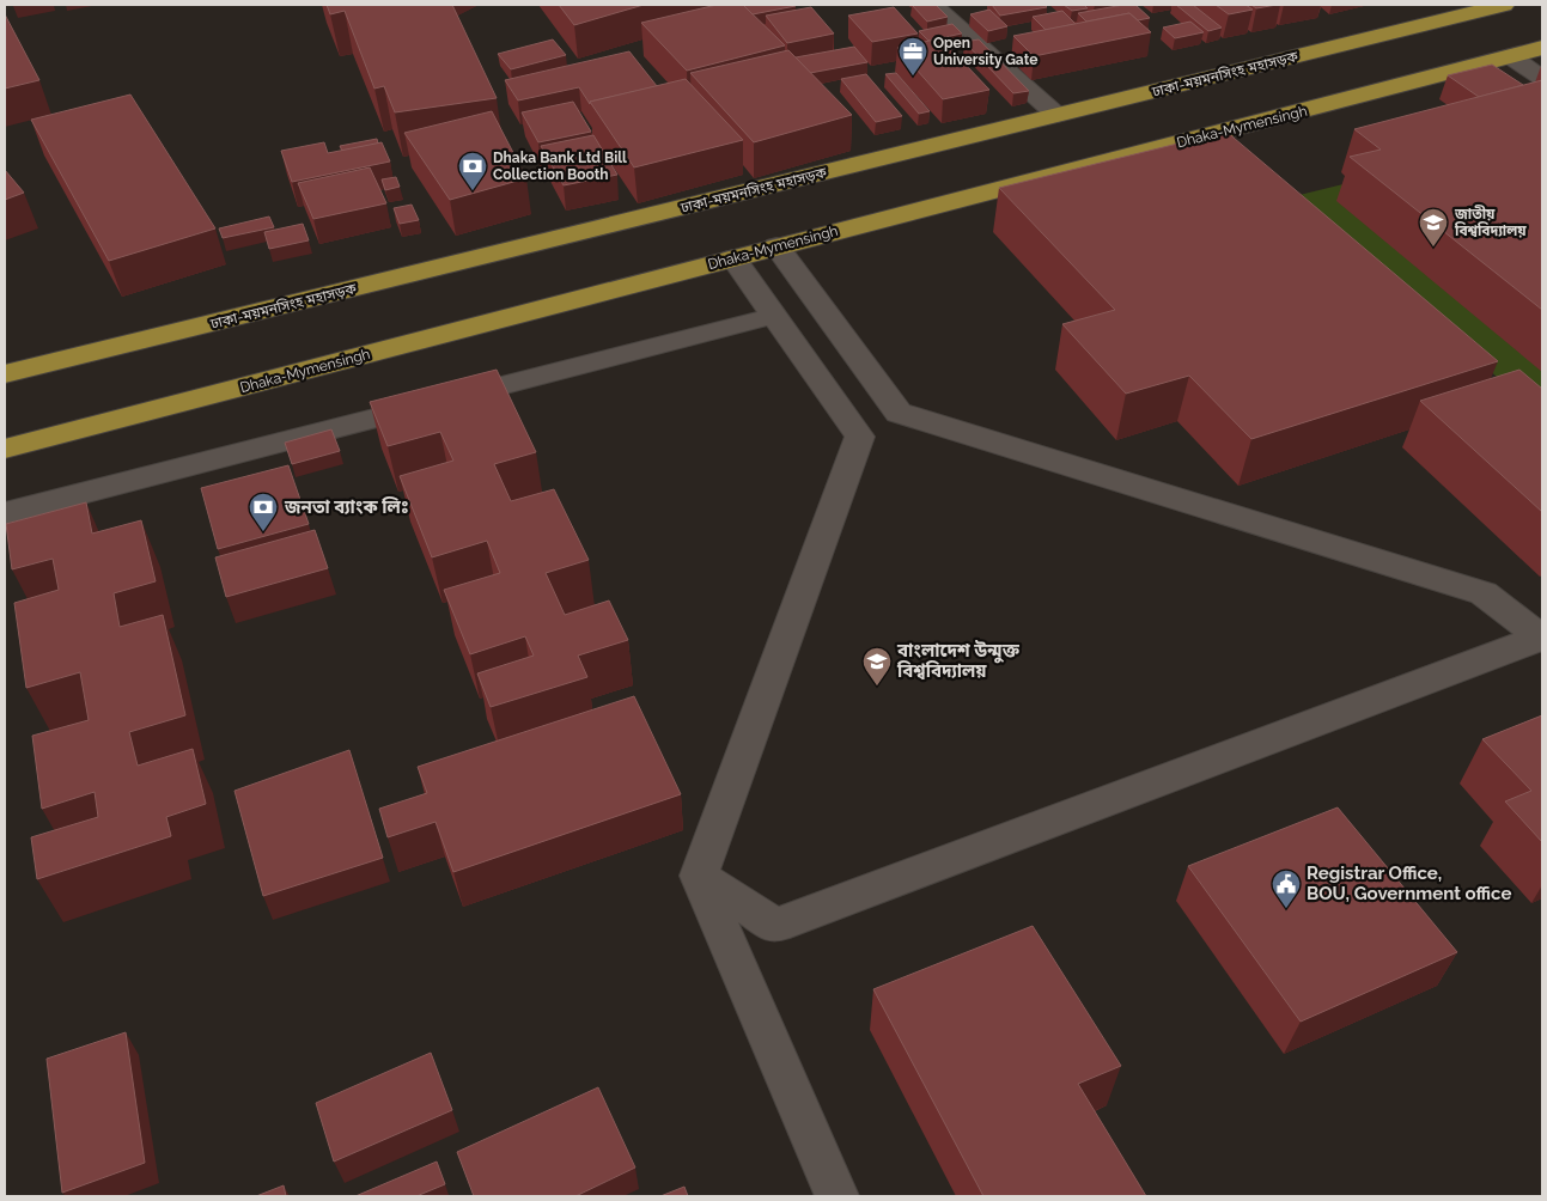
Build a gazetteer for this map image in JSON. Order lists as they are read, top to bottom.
{
  "streets": {
    "highway": ["ঢাকা-ময়মনসিংহ মহাসড়ক", "Dhaka-Mymensingh"]
  },
  "places": {
    "office": ["Open University Gate"],
    "bank": ["Dhaka Bank Ltd Bill Collection Booth", "জনতা ব্যাংক লিঃ"],
    "school or university": ["জাতীয় বিশ্ববিদ্যালয়", "বাংলাদেশ উন্মুক্ত বিশ্ববিদ্যালয়"],
    "public building": ["Registrar Office, BOU, Government office"]
  }
}
